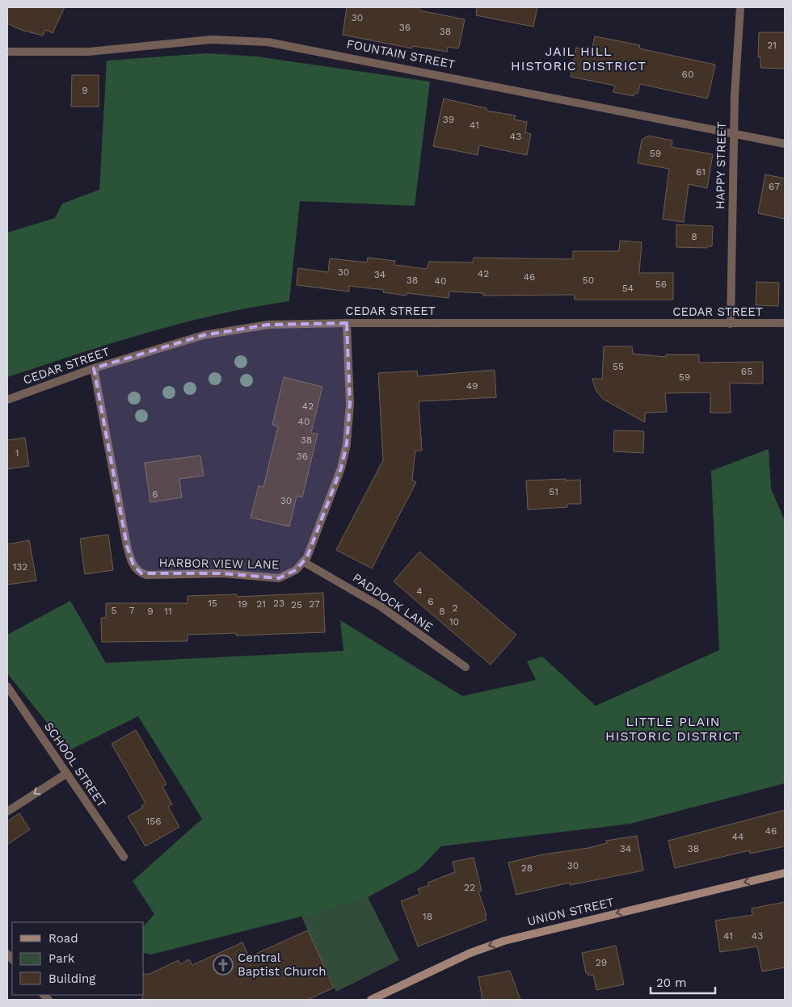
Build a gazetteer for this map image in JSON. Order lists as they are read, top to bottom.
{
  "streets": {
    "main road": ["UNION STREET"],
    "street": [
      "FOUNTAIN STREET",
      "HAPPY STREET",
      "CEDAR STREET",
      "HARBOR VIEW LANE",
      "PADDOCK LANE",
      "SCHOOL STREET"
    ]
  },
  "crossings": [
    ["FOUNTAIN STREET", "HAPPY STREET"],
    ["HAPPY STREET", "CEDAR STREET"],
    ["CEDAR STREET", "HARBOR VIEW LANE"],
    ["HARBOR VIEW LANE", "PADDOCK LANE"]
  ],
  "one_way": ["UNION STREET"],
  "districts": ["JAIL HILL HISTORIC DISTRICT", "LITTLE PLAIN HISTORIC DISTRICT"],
  "places": {
    "church": ["Central Baptist Church"]
  },
  "house_numbers": [
    "30",
    "36",
    "38",
    "21",
    "60",
    "9",
    "39",
    "41",
    "43",
    "59",
    "61",
    "67",
    "8",
    "30",
    "42",
    "34",
    "46",
    "38",
    "50",
    "40",
    "56",
    "54",
    "55",
    "65",
    "59",
    "49",
    "42",
    "40",
    "38",
    "1",
    "36",
    "51",
    "6",
    "30",
    "132",
    "4",
    "6",
    "15",
    "23",
    "19",
    "21",
    "27",
    "25",
    "2",
    "5",
    "7",
    "9",
    "11",
    "8",
    "10",
    "156",
    "46",
    "44",
    "34",
    "38",
    "30",
    "28",
    "22",
    "18",
    "41",
    "43",
    "29"
  ],
  "legend": ["Road", "Park", "Building"],
  "scale_bar": "20 m"
}
